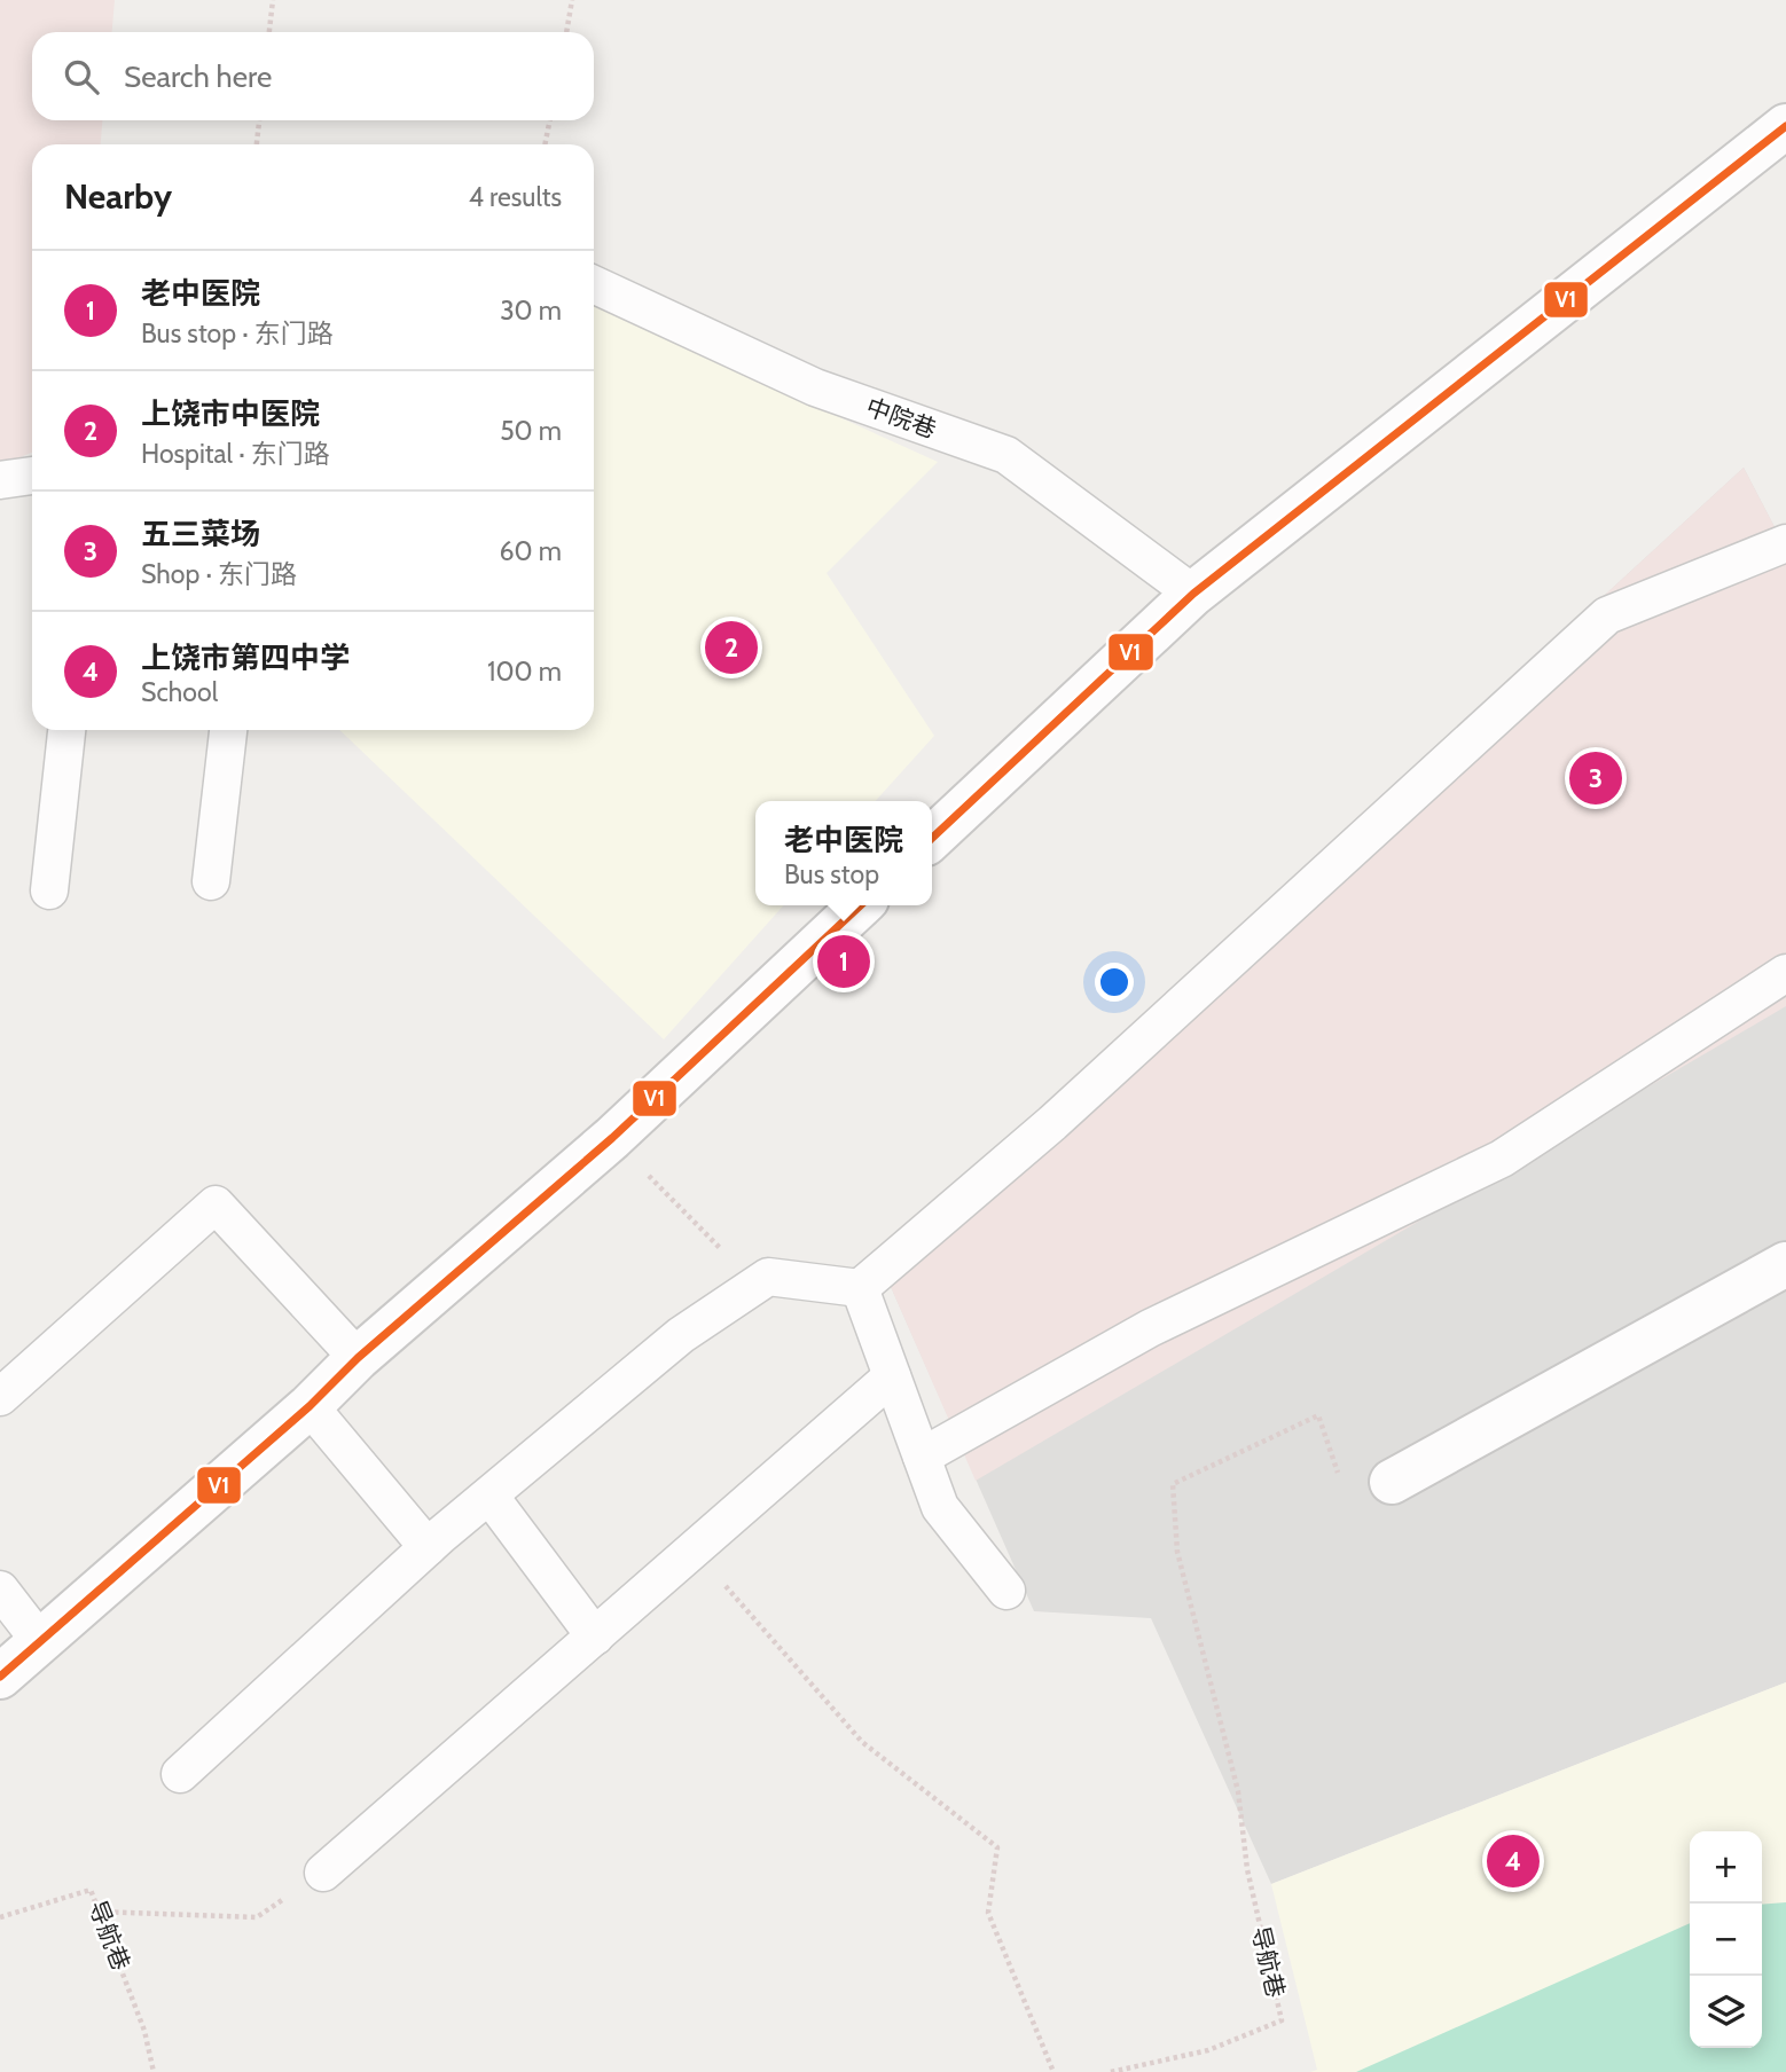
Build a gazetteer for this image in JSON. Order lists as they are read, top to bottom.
{
  "streets": {
    "lane": ["中院巷"],
    "path": ["导航巷"]
  },
  "lines": ["transit line V1"],
  "page": {
    "search": "Search here",
    "heading": ["Nearby", "4 results"],
    "list": [
      {
        "mark": "1",
        "name": "老中医院",
        "note": "Bus stop · 东门路",
        "value": "30 m"
      },
      {
        "mark": "2",
        "name": "上饶市中医院",
        "note": "Hospital · 东门路",
        "value": "50 m"
      },
      {
        "mark": "3",
        "name": "五三菜场",
        "note": "Shop · 东门路",
        "value": "60 m"
      },
      {
        "mark": "4",
        "name": "上饶市第四中学",
        "note": "School",
        "value": "100 m"
      }
    ],
    "pins": [
      "2",
      "3",
      "1",
      "4"
    ],
    "popup": ["老中医院", "Bus stop"],
    "map_buttons": ["+", "−"]
  }
}
